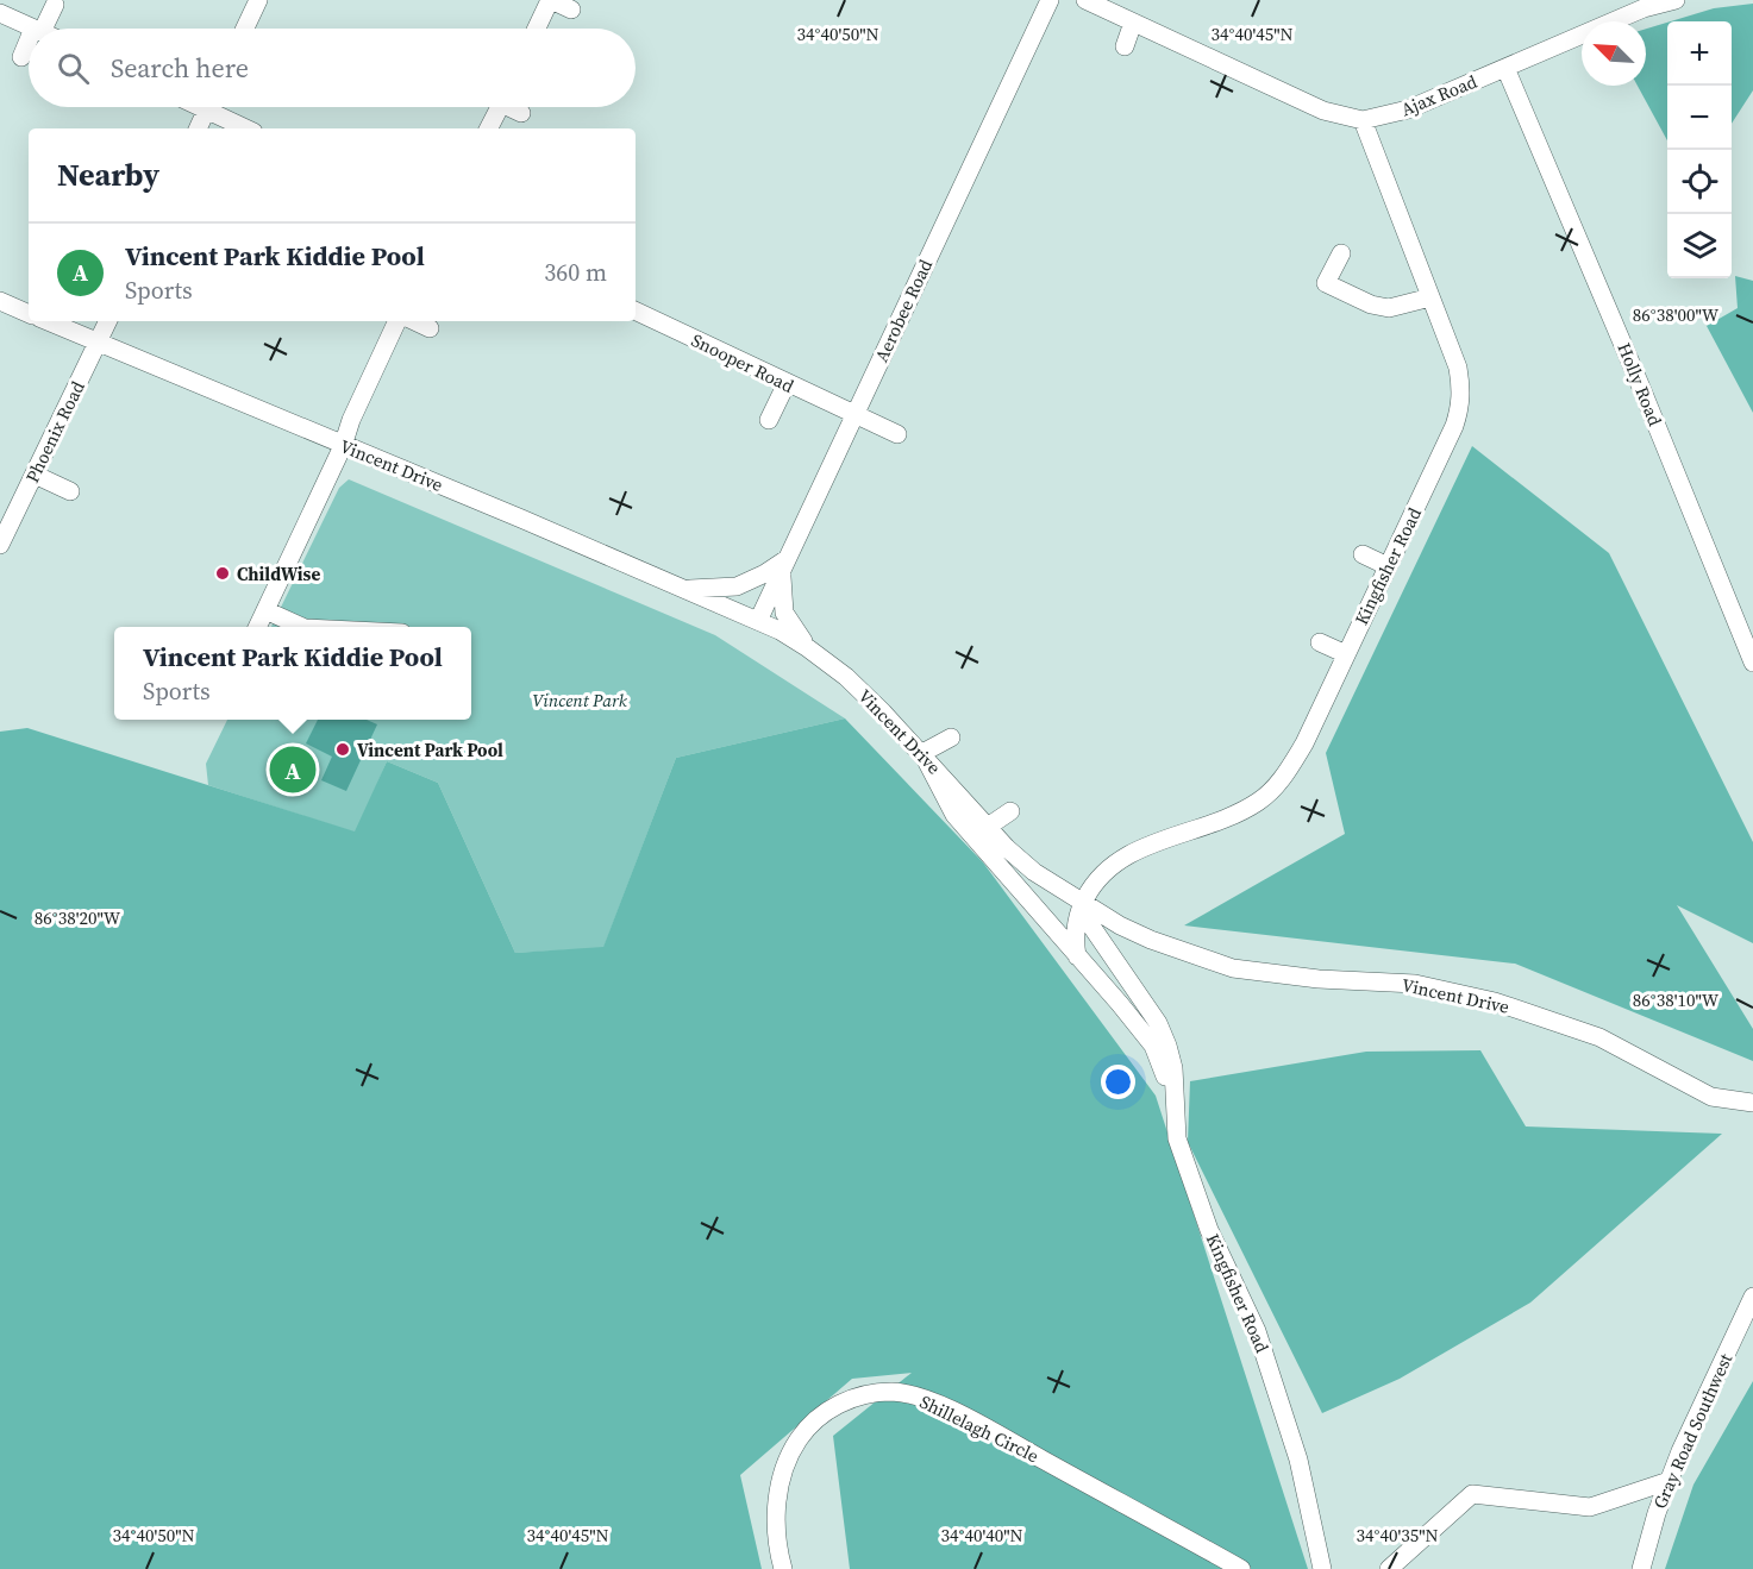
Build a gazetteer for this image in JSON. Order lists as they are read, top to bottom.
{
  "streets": {
    "street": [
      "Ajax Road",
      "Aerobee Road",
      "Snooper Road",
      "Holly Road",
      "Phoenix Road",
      "Vincent Drive",
      "Kingfisher Road",
      "Shillelagh Circle",
      "Gray Road Southwest"
    ]
  },
  "crossings": [
    ["Ajax Road", "Holly Road"],
    ["Ajax Road", "Kingfisher Road"],
    ["Aerobee Road", "Snooper Road"],
    ["Aerobee Road", "Vincent Drive"],
    ["Phoenix Road", "Vincent Drive"],
    ["Vincent Drive", "Kingfisher Road"]
  ],
  "parks": ["Vincent Park"],
  "places": ["ChildWise", "Vincent Park Pool"],
  "north": "top left",
  "page": {
    "map_buttons": ["+", "−"],
    "search": "Search here",
    "heading": "Nearby",
    "list": [
      {
        "mark": "A",
        "name": "Vincent Park Kiddie Pool",
        "note": "Sports",
        "value": "360 m"
      }
    ],
    "popup": ["Vincent Park Kiddie Pool", "Sports"],
    "pins": "A"
  },
  "coordinates": [
    "34°40'45\"N",
    "34°40'50\"N",
    "86°38'00\"W",
    "86°38'20\"W",
    "86°38'10\"W",
    "34°40'40\"N",
    "34°40'35\"N"
  ]
}
